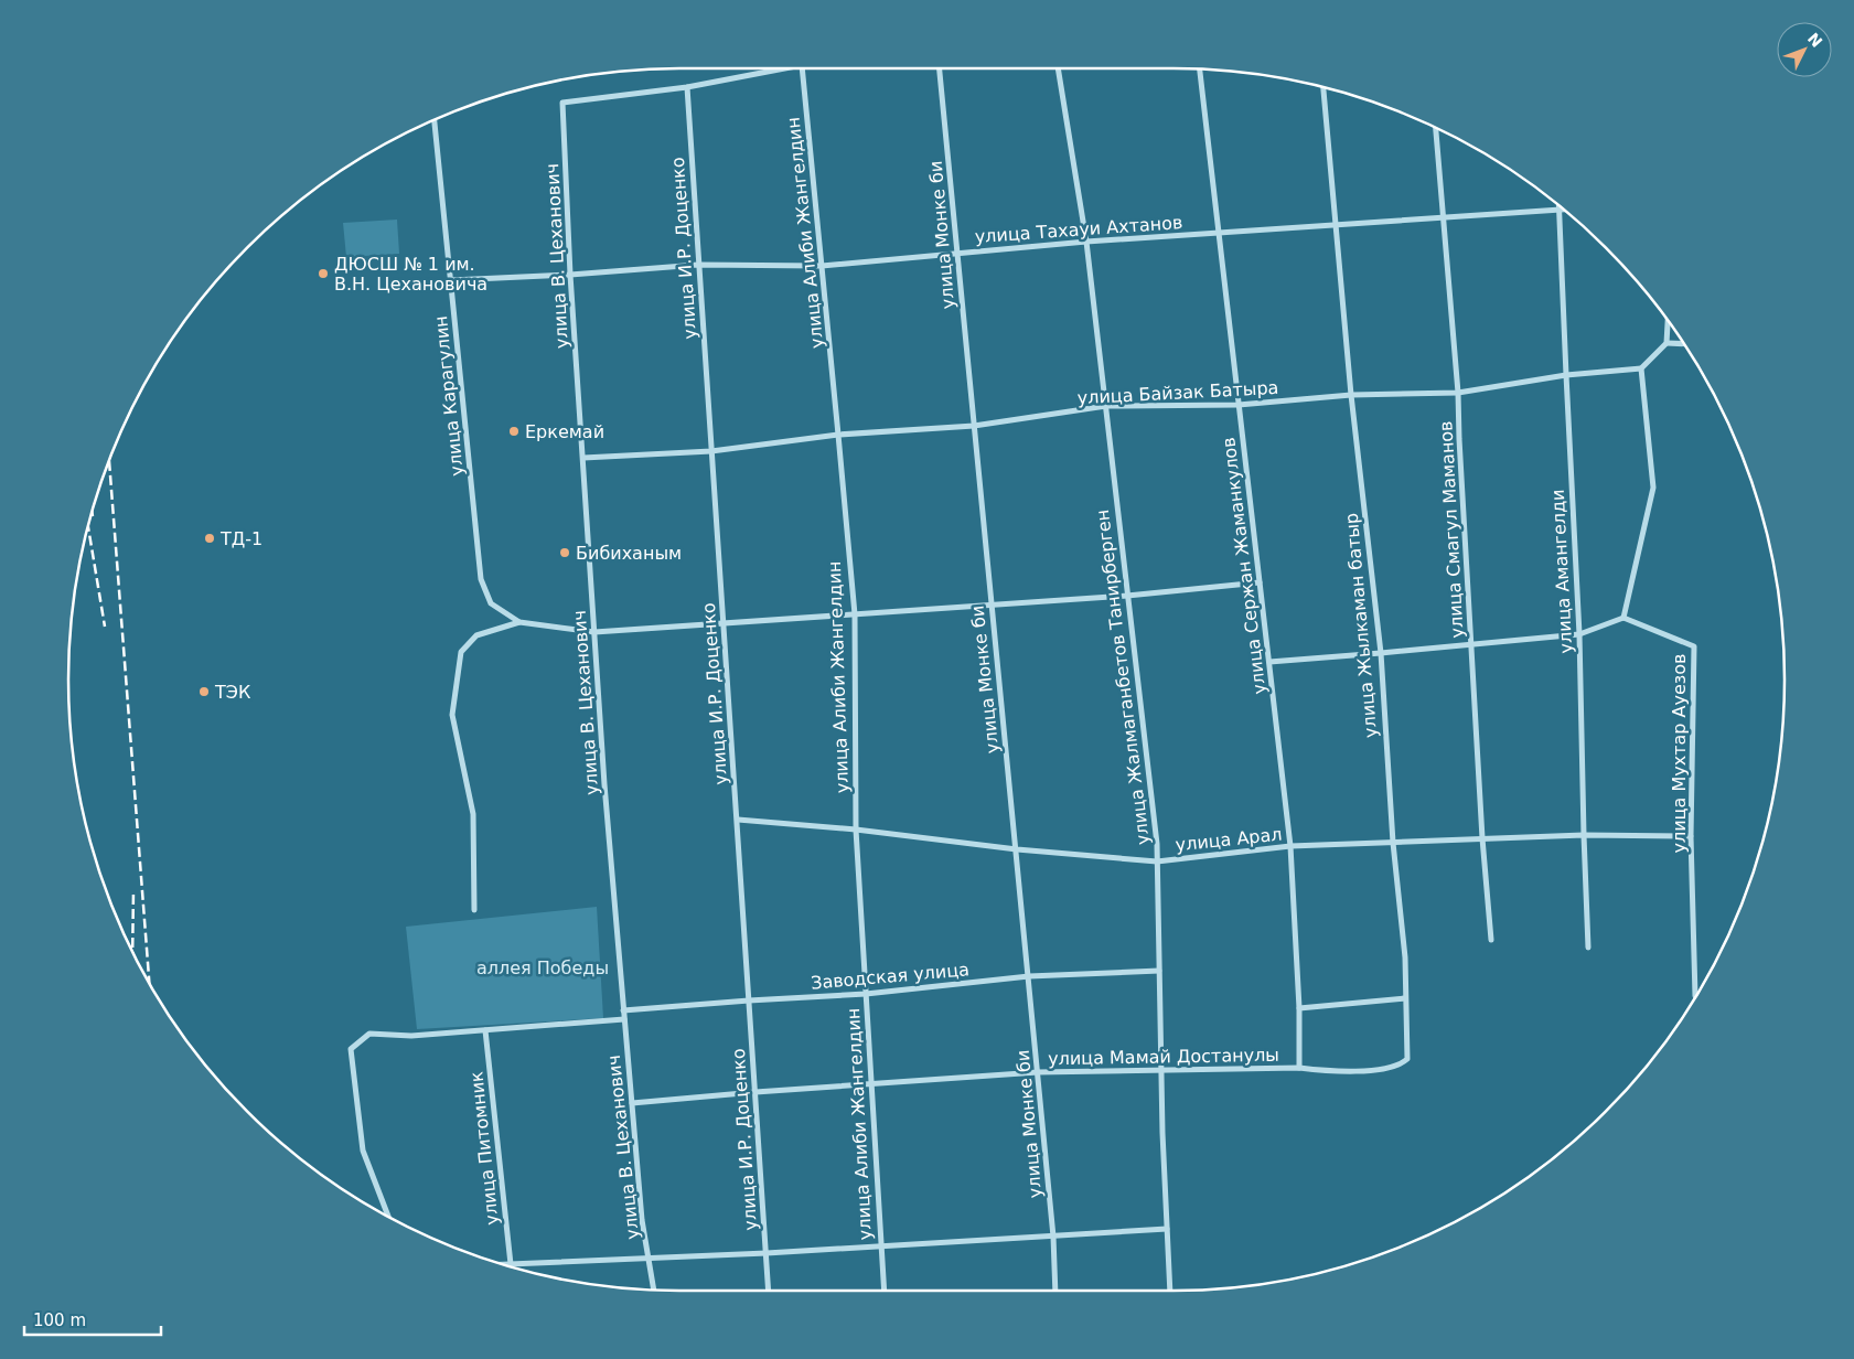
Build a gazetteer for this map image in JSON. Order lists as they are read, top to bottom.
{
  "streets": {
    "street": [
      "улица Тахауи Ахтанов",
      "улица Алиби Жангелдин",
      "улица Монке би",
      "улица И.Р. Доценко",
      "улица В. Цеханович",
      "улица Байзак Батыра",
      "улица Карагулин",
      "улица Смагул Маманов",
      "улица Сержан Жаманкулов",
      "улица Амангелди",
      "улица Жылкаман батыр",
      "улица Жалмаганбетов Танирберген",
      "улица Мухтар Ауезов",
      "улица Арал",
      "Заводская улица",
      "улица Мамай Достанулы",
      "улица Питомник"
    ]
  },
  "crossings": [
    ["улица Тахауи Ахтанов", "улица Алиби Жангелдин"],
    ["улица Тахауи Ахтанов", "улица Монке би"],
    ["улица Тахауи Ахтанов", "улица И.Р. Доценко"],
    ["улица Тахауи Ахтанов", "улица В. Цеханович"],
    ["улица Тахауи Ахтанов", "улица Карагулин"],
    ["улица Тахауи Ахтанов", "улица Смагул Маманов"],
    ["улица Тахауи Ахтанов", "улица Сержан Жаманкулов"],
    ["улица Тахауи Ахтанов", "улица Амангелди"],
    ["улица Тахауи Ахтанов", "улица Жылкаман батыр"],
    ["улица Тахауи Ахтанов", "улица Жалмаганбетов Танирберген"],
    ["улица Алиби Жангелдин", "улица Байзак Батыра"],
    ["улица Алиби Жангелдин", "улица Арал"],
    ["улица Алиби Жангелдин", "Заводская улица"],
    ["улица Алиби Жангелдин", "улица Мамай Достанулы"],
    ["улица Монке би", "улица Байзак Батыра"],
    ["улица Монке би", "улица Арал"],
    ["улица Монке би", "Заводская улица"],
    ["улица Монке би", "улица Мамай Достанулы"],
    ["улица И.Р. Доценко", "улица В. Цеханович"],
    ["улица И.Р. Доценко", "улица Байзак Батыра"],
    ["улица И.Р. Доценко", "улица Арал"],
    ["улица И.Р. Доценко", "Заводская улица"],
    ["улица И.Р. Доценко", "улица Мамай Достанулы"],
    ["улица В. Цеханович", "улица Байзак Батыра"],
    ["улица В. Цеханович", "Заводская улица"],
    ["улица В. Цеханович", "улица Мамай Достанулы"],
    ["улица Байзак Батыра", "улица Смагул Маманов"],
    ["улица Байзак Батыра", "улица Сержан Жаманкулов"],
    ["улица Байзак Батыра", "улица Амангелди"],
    ["улица Байзак Батыра", "улица Жылкаман батыр"],
    ["улица Байзак Батыра", "улица Жалмаганбетов Танирберген"],
    ["улица Смагул Маманов", "улица Арал"],
    ["улица Сержан Жаманкулов", "улица Жылкаман батыр"],
    ["улица Сержан Жаманкулов", "улица Арал"],
    ["улица Сержан Жаманкулов", "улица Мамай Достанулы"],
    ["улица Амангелди", "улица Арал"],
    ["улица Жылкаман батыр", "улица Арал"],
    ["улица Жылкаман батыр", "улица Мамай Достанулы"],
    ["улица Жалмаганбетов Танирберген", "улица Арал"],
    ["улица Жалмаганбетов Танирберген", "Заводская улица"],
    ["улица Жалмаганбетов Танирберген", "улица Мамай Достанулы"],
    ["улица Мухтар Ауезов", "улица Арал"]
  ],
  "parks": ["аллея Победы"],
  "places": [
    "ДЮСШ № 1 им. В.Н. Цехановича",
    "Еркемай",
    "ТД-1",
    "Бибиханым",
    "ТЭК"
  ],
  "scale_bar": "100 m",
  "north": "top right"
}
